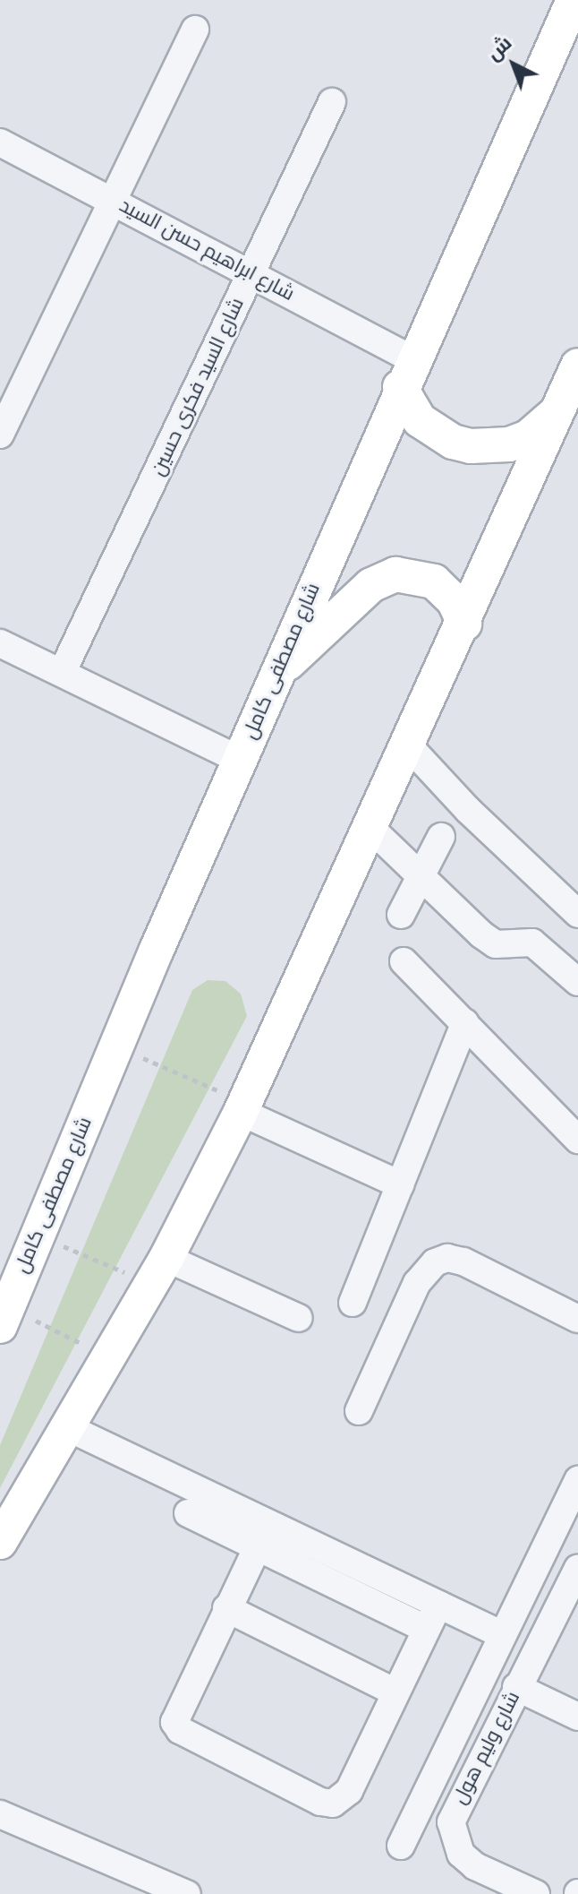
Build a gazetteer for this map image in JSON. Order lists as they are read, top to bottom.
{
  "streets": {
    "main road": ["شارع مصطفى كامل"],
    "street": ["شارع ابراهيم حسن السيد", "شارع السيد فكرى حسين", "شارع وليم هول"]
  },
  "crossings": [
    ["شارع ابراهيم حسن السيد", "شارع السيد فكرى حسين"],
    ["شارع ابراهيم حسن السيد", "شارع مصطفى كامل"]
  ],
  "north": "top left"
}
